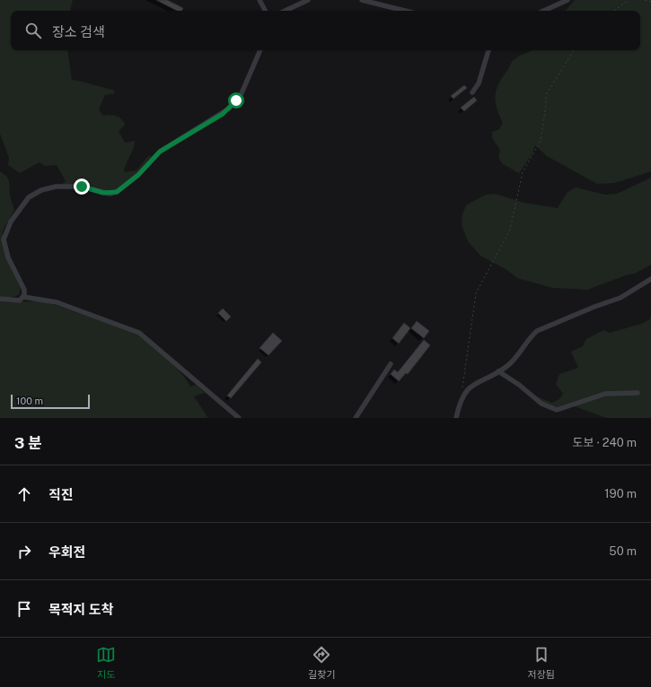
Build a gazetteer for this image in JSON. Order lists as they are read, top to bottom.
{
  "scale_bar": "100 m",
  "page": {
    "search": "장소 검색",
    "scale": "100 m",
    "heading": ["3 분", "도보 · 240 m"],
    "list": [
      ["직진", "190 m"],
      ["우회전", "50 m"],
      "목적지 도착"
    ],
    "nav": ["지도", "길찾기", "저장됨"]
  }
}
